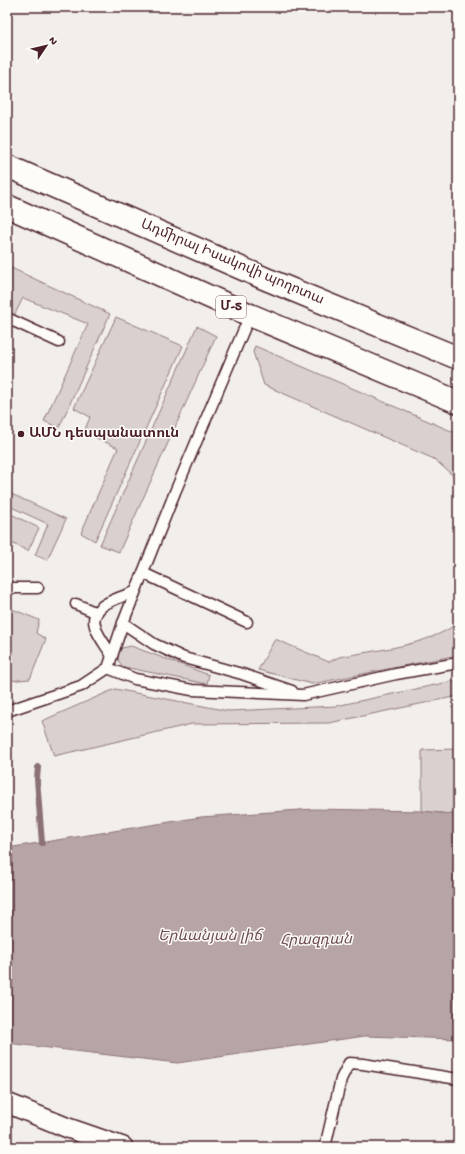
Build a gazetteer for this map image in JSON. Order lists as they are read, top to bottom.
{
  "streets": {
    "highway": ["Ադմիրալ Իսակովի պողոտա", "Մ-5"]
  },
  "water": ["Երևանյան լիճ", "Հրազդան"],
  "places": ["ԱՄՆ դեսպանատուն"],
  "north": "top right"
}
